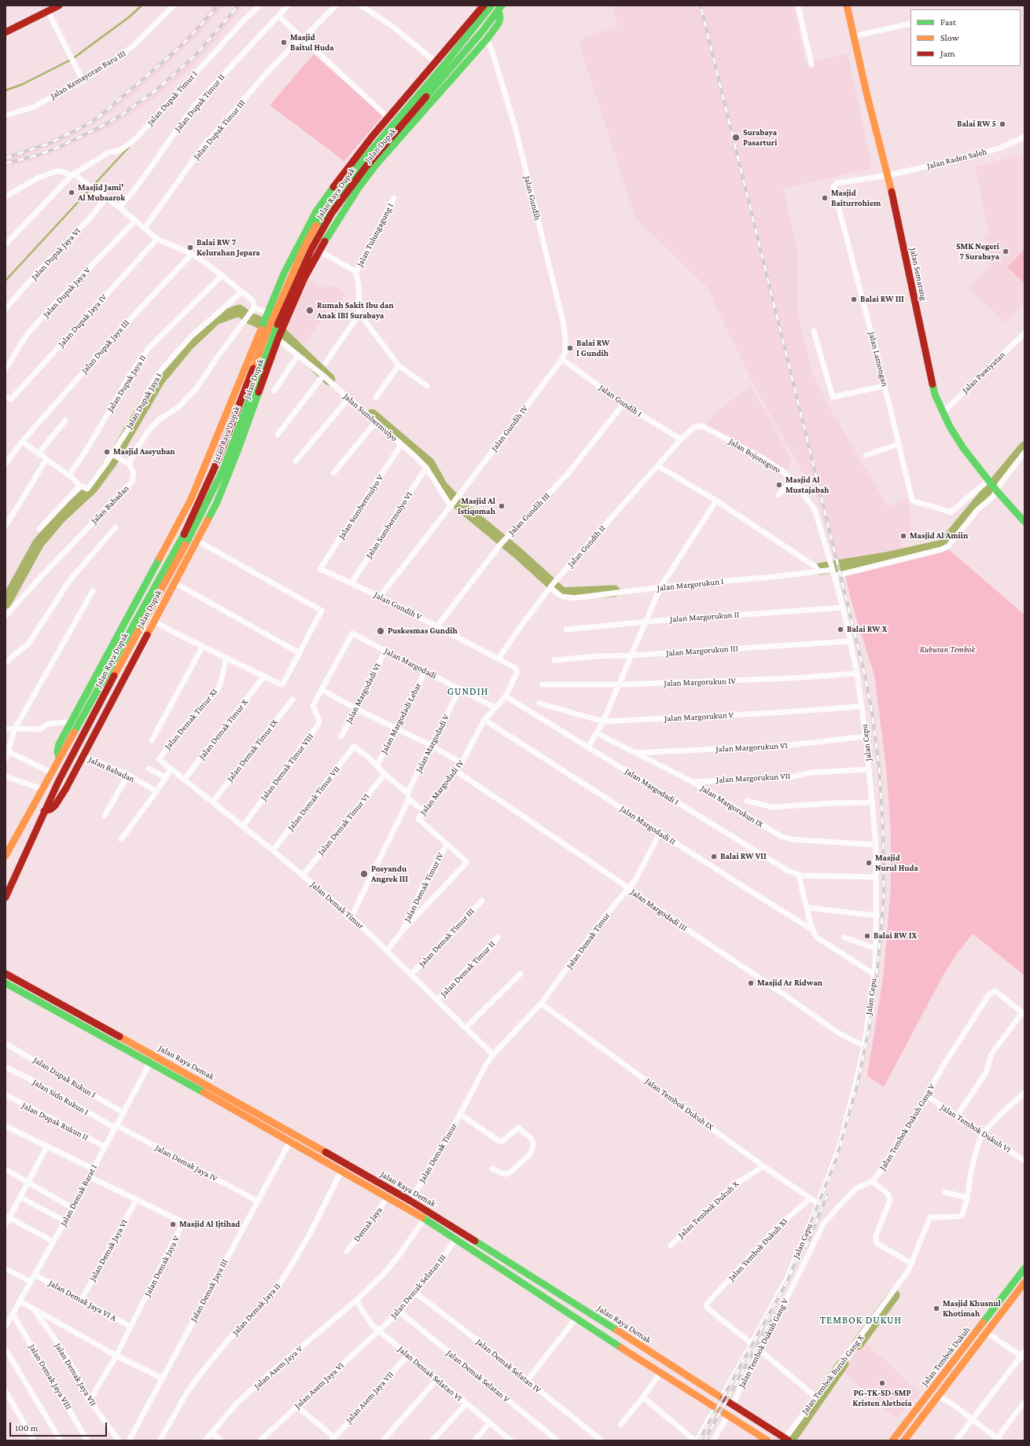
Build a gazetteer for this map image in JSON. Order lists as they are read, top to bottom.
{
  "streets": {
    "main road": [
      "Jalan Dupak",
      "Jalan Raya Dupak",
      "Jalan Semarang",
      "Jalan Raya Demak",
      "Jalan Tembok Dukuh"
    ],
    "street": [
      "Jalan Kemayoran Baru III",
      "Jalan Dupak Timur I",
      "Jalan Dupak Timur II",
      "Jalan Dupak Timur III",
      "Jalan Raden Saleh",
      "Jalan Gundih",
      "Jalan Tulungagung I",
      "Jalan Dupak Jaya VI",
      "Jalan Dupak Jaya V",
      "Jalan Dupak Jaya IV",
      "Jalan Dupak Jaya III",
      "Jalan Lamongan",
      "Jalan Pawiyatan",
      "Jalan Dupak Jaya II",
      "Jalan Dupak Jaya I",
      "Jalan Gundih I",
      "Jalan Sumbermulyo",
      "Jalan Gundih IV",
      "Jalan Bojonegoro",
      "Jalan Babadan",
      "Jalan Sumbermulyo V",
      "Jalan Gundih III",
      "Jalan Sumbermulyo VI",
      "Jalan Gundih II",
      "Jalan Margorukun I",
      "Jalan Gundih V",
      "Jalan Margorukun II",
      "Jalan Margorukun III",
      "Jalan Margodadi",
      "Jalan Margorukun IV",
      "Jalan Margodadi VI",
      "Jalan Margorukun V",
      "Jalan Margodadi Lebar",
      "Jalan Demak Timur XI",
      "Jalan Demak Timur X",
      "Jalan Cepu",
      "Jalan Margodadi V",
      "Jalan Margorukun VI",
      "Jalan Demak Timur IX",
      "Jalan Demak Timur VIII",
      "Jalan Margorukun VII",
      "Jalan Margodadi I",
      "Jalan Margodadi IV",
      "Jalan Demak Timur VII",
      "Jalan Margorukun IX",
      "Jalan Demak Timur VI",
      "Jalan Margodadi II",
      "Jalan Demak Timur IV",
      "Jalan Demak Timur",
      "Jalan Margodadi III",
      "Jalan Demak Timur III",
      "Jalan Demak Timur II",
      "Jalan Dupak Rukun I",
      "Jalan Sido Rukun I",
      "Jalan Tembok Dukuh IX",
      "Jalan Dupak Rukun II",
      "Jalan Tembok Dukuh Gang V",
      "Jalan Tembok Dukuh VI",
      "Jalan Demak Jaya IV",
      "Jalan Demak Barat I",
      "Jalan Tembok Dukuh X",
      "Demak Jaya",
      "Jalan Tembok Dukuh XI",
      "Jalan Demak Jaya VI",
      "Jalan Demak Jaya V",
      "Jalan Demak Selatan III",
      "Jalan Demak Jaya III",
      "Jalan Demak Jaya VI A",
      "Jalan Demak Jaya II",
      "Jalan Demak Selatan IV",
      "Jalan Asem Jaya V",
      "Jalan Demak Selatan VI",
      "Jalan Demak Jaya VII",
      "Jalan Tembok Butuh Gang X",
      "Jalan Demak Selatan V",
      "Jalan Demak Jaya VIII",
      "Jalan Asem Jaya VI",
      "Jalan Asem Jaya VII"
    ]
  },
  "crossings": [
    ["Jalan Dupak", "Jalan Raya Dupak"],
    ["Jalan Dupak", "Jalan Sumbermulyo"],
    ["Jalan Dupak", "Jalan Babadan"],
    ["Jalan Raden Saleh", "Jalan Semarang"],
    ["Jalan Raden Saleh", "Jalan Lamongan"],
    ["Jalan Raya Dupak", "Jalan Sumbermulyo"],
    ["Jalan Gundih", "Jalan Gundih I"],
    ["Jalan Gundih", "Jalan Gundih IV"],
    ["Jalan Semarang", "Jalan Lamongan"],
    ["Jalan Semarang", "Jalan Pawiyatan"],
    ["Jalan Gundih I", "Jalan Gundih IV"],
    ["Jalan Gundih I", "Jalan Bojonegoro"],
    ["Jalan Gundih I", "Jalan Gundih III"],
    ["Jalan Gundih I", "Jalan Gundih II"],
    ["Jalan Sumbermulyo", "Jalan Gundih IV"],
    ["Jalan Sumbermulyo", "Jalan Sumbermulyo V"],
    ["Jalan Sumbermulyo", "Jalan Sumbermulyo VI"],
    ["Jalan Gundih IV", "Jalan Gundih V"],
    ["Jalan Bojonegoro", "Jalan Gundih II"],
    ["Jalan Bojonegoro", "Jalan Margorukun I"],
    ["Jalan Bojonegoro", "Jalan Cepu"],
    ["Jalan Sumbermulyo V", "Jalan Gundih V"],
    ["Jalan Gundih III", "Jalan Gundih V"],
    ["Jalan Sumbermulyo VI", "Jalan Gundih V"],
    ["Jalan Gundih II", "Jalan Margorukun I"],
    ["Jalan Gundih II", "Jalan Gundih V"],
    ["Jalan Margorukun I", "Jalan Cepu"],
    ["Jalan Gundih V", "Jalan Margodadi"],
    ["Jalan Gundih V", "Jalan Margodadi I"],
    ["Jalan Gundih V", "Jalan Margodadi IV"],
    ["Jalan Margorukun II", "Jalan Cepu"],
    ["Jalan Margorukun III", "Jalan Cepu"],
    ["Jalan Margodadi", "Jalan Margodadi VI"],
    ["Jalan Margodadi", "Jalan Margodadi Lebar"],
    ["Jalan Margodadi", "Jalan Margodadi V"],
    ["Jalan Margodadi", "Jalan Demak Timur VIII"],
    ["Jalan Margodadi", "Jalan Margodadi IV"],
    ["Jalan Margorukun IV", "Jalan Cepu"],
    ["Jalan Margorukun V", "Jalan Cepu"],
    ["Jalan Margodadi Lebar", "Jalan Demak Timur VII"],
    ["Jalan Demak Timur XI", "Jalan Demak Timur"],
    ["Jalan Demak Timur X", "Jalan Demak Timur"],
    ["Jalan Cepu", "Jalan Margorukun VI"],
    ["Jalan Cepu", "Jalan Margorukun VII"],
    ["Jalan Cepu", "Jalan Margorukun IX"],
    ["Jalan Cepu", "Jalan Margodadi III"],
    ["Jalan Cepu", "Jalan Raya Demak"],
    ["Jalan Cepu", "Jalan Tembok Dukuh IX"],
    ["Jalan Cepu", "Jalan Tembok Dukuh XI"],
    ["Jalan Margorukun VI", "Jalan Margorukun IX"],
    ["Jalan Demak Timur IX", "Jalan Demak Timur"],
    ["Jalan Demak Timur VIII", "Jalan Demak Timur"],
    ["Jalan Margorukun VII", "Jalan Margorukun IX"],
    ["Jalan Margodadi IV", "Jalan Margodadi II"],
    ["Jalan Margodadi IV", "Jalan Demak Timur IV"],
    ["Jalan Margodadi IV", "Jalan Margodadi III"],
    ["Jalan Demak Timur VII", "Jalan Demak Timur"],
    ["Jalan Demak Timur VI", "Jalan Demak Timur"],
    ["Jalan Margodadi II", "Jalan Demak Timur"],
    ["Jalan Demak Timur IV", "Jalan Demak Timur"],
    ["Jalan Demak Timur", "Jalan Margodadi III"],
    ["Jalan Demak Timur", "Jalan Demak Timur III"],
    ["Jalan Demak Timur", "Jalan Demak Timur II"],
    ["Jalan Demak Timur", "Jalan Raya Demak"],
    ["Jalan Demak Timur", "Jalan Tembok Dukuh IX"],
    ["Jalan Raya Demak", "Jalan Tembok Dukuh Gang V"],
    ["Jalan Raya Demak", "Jalan Demak Barat I"],
    ["Jalan Raya Demak", "Demak Jaya"],
    ["Jalan Raya Demak", "Jalan Demak Selatan III"],
    ["Jalan Raya Demak", "Jalan Demak Jaya III"],
    ["Jalan Raya Demak", "Jalan Demak Jaya II"],
    ["Jalan Raya Demak", "Jalan Asem Jaya V"],
    ["Jalan Raya Demak", "Jalan Tembok Butuh Gang X"],
    ["Jalan Dupak Rukun I", "Jalan Demak Barat I"],
    ["Jalan Sido Rukun I", "Jalan Demak Jaya IV"],
    ["Jalan Sido Rukun I", "Jalan Demak Barat I"],
    ["Jalan Tembok Dukuh IX", "Jalan Tembok Dukuh X"],
    ["Jalan Tembok Dukuh IX", "Jalan Tembok Dukuh XI"],
    ["Jalan Dupak Rukun II", "Jalan Demak Barat I"],
    ["Jalan Tembok Dukuh Gang V", "Jalan Tembok Dukuh VI"],
    ["Jalan Demak Jaya IV", "Jalan Demak Barat I"],
    ["Jalan Demak Jaya IV", "Jalan Demak Jaya III"],
    ["Jalan Demak Barat I", "Jalan Demak Jaya V"],
    ["Jalan Demak Barat I", "Jalan Demak Jaya VI A"],
    ["Jalan Demak Barat I", "Jalan Demak Jaya VII"],
    ["Jalan Demak Barat I", "Jalan Demak Jaya VIII"],
    ["Jalan Demak Jaya VI", "Jalan Demak Jaya V"],
    ["Jalan Demak Jaya VI", "Jalan Demak Jaya VI A"],
    ["Jalan Demak Jaya V", "Jalan Demak Jaya VI A"],
    ["Jalan Demak Jaya V", "Jalan Demak Jaya VII"],
    ["Jalan Demak Selatan III", "Jalan Demak Selatan IV"],
    ["Jalan Demak Selatan III", "Jalan Demak Selatan VI"],
    ["Jalan Demak Selatan III", "Jalan Demak Selatan V"],
    ["Jalan Demak Selatan III", "Jalan Asem Jaya VI"],
    ["Jalan Demak Jaya III", "Jalan Demak Jaya VII"],
    ["Jalan Asem Jaya V", "Jalan Demak Selatan VI"],
    ["Jalan Demak Selatan VI", "Jalan Asem Jaya VI"],
    ["Jalan Demak Selatan VI", "Jalan Asem Jaya VII"]
  ],
  "districts": ["GUNDIH", "TEMBOK DUKUH"],
  "parks": ["Kuburan Tembok"],
  "places": [
    "Masjid Baitul Huda",
    "Balai RW 5",
    "Surabaya Pasarturi",
    "Masjid Jami' Al Mubaarok",
    "Masjid Baiturrohiem",
    "Balai RW 7 Kelurahan Jepara",
    "SMK Negeri 7 Surabaya",
    "Balai RW III",
    "Rumah Sakit Ibu dan Anak IBI Surabaya",
    "Balai RW I Gundih",
    "Masjid Assyuban",
    "Masjid Al Mustajabah",
    "Masjid Al Istiqomah",
    "Masjid Al Amiin",
    "Balai RW X",
    "Puskesmas Gundih",
    "Balai RW VII",
    "Masjid Nurul Huda",
    "Posyandu Angrek III",
    "Balai RW IX",
    "Masjid Ar Ridwan",
    "Masjid Al Ijtihad",
    "Masjid Khusnul Khotimah",
    "PG-TK-SD-SMP Kristen Aletheia"
  ],
  "legend": ["Fast", "Slow", "Jam"],
  "scale_bar": "100 m"
}
